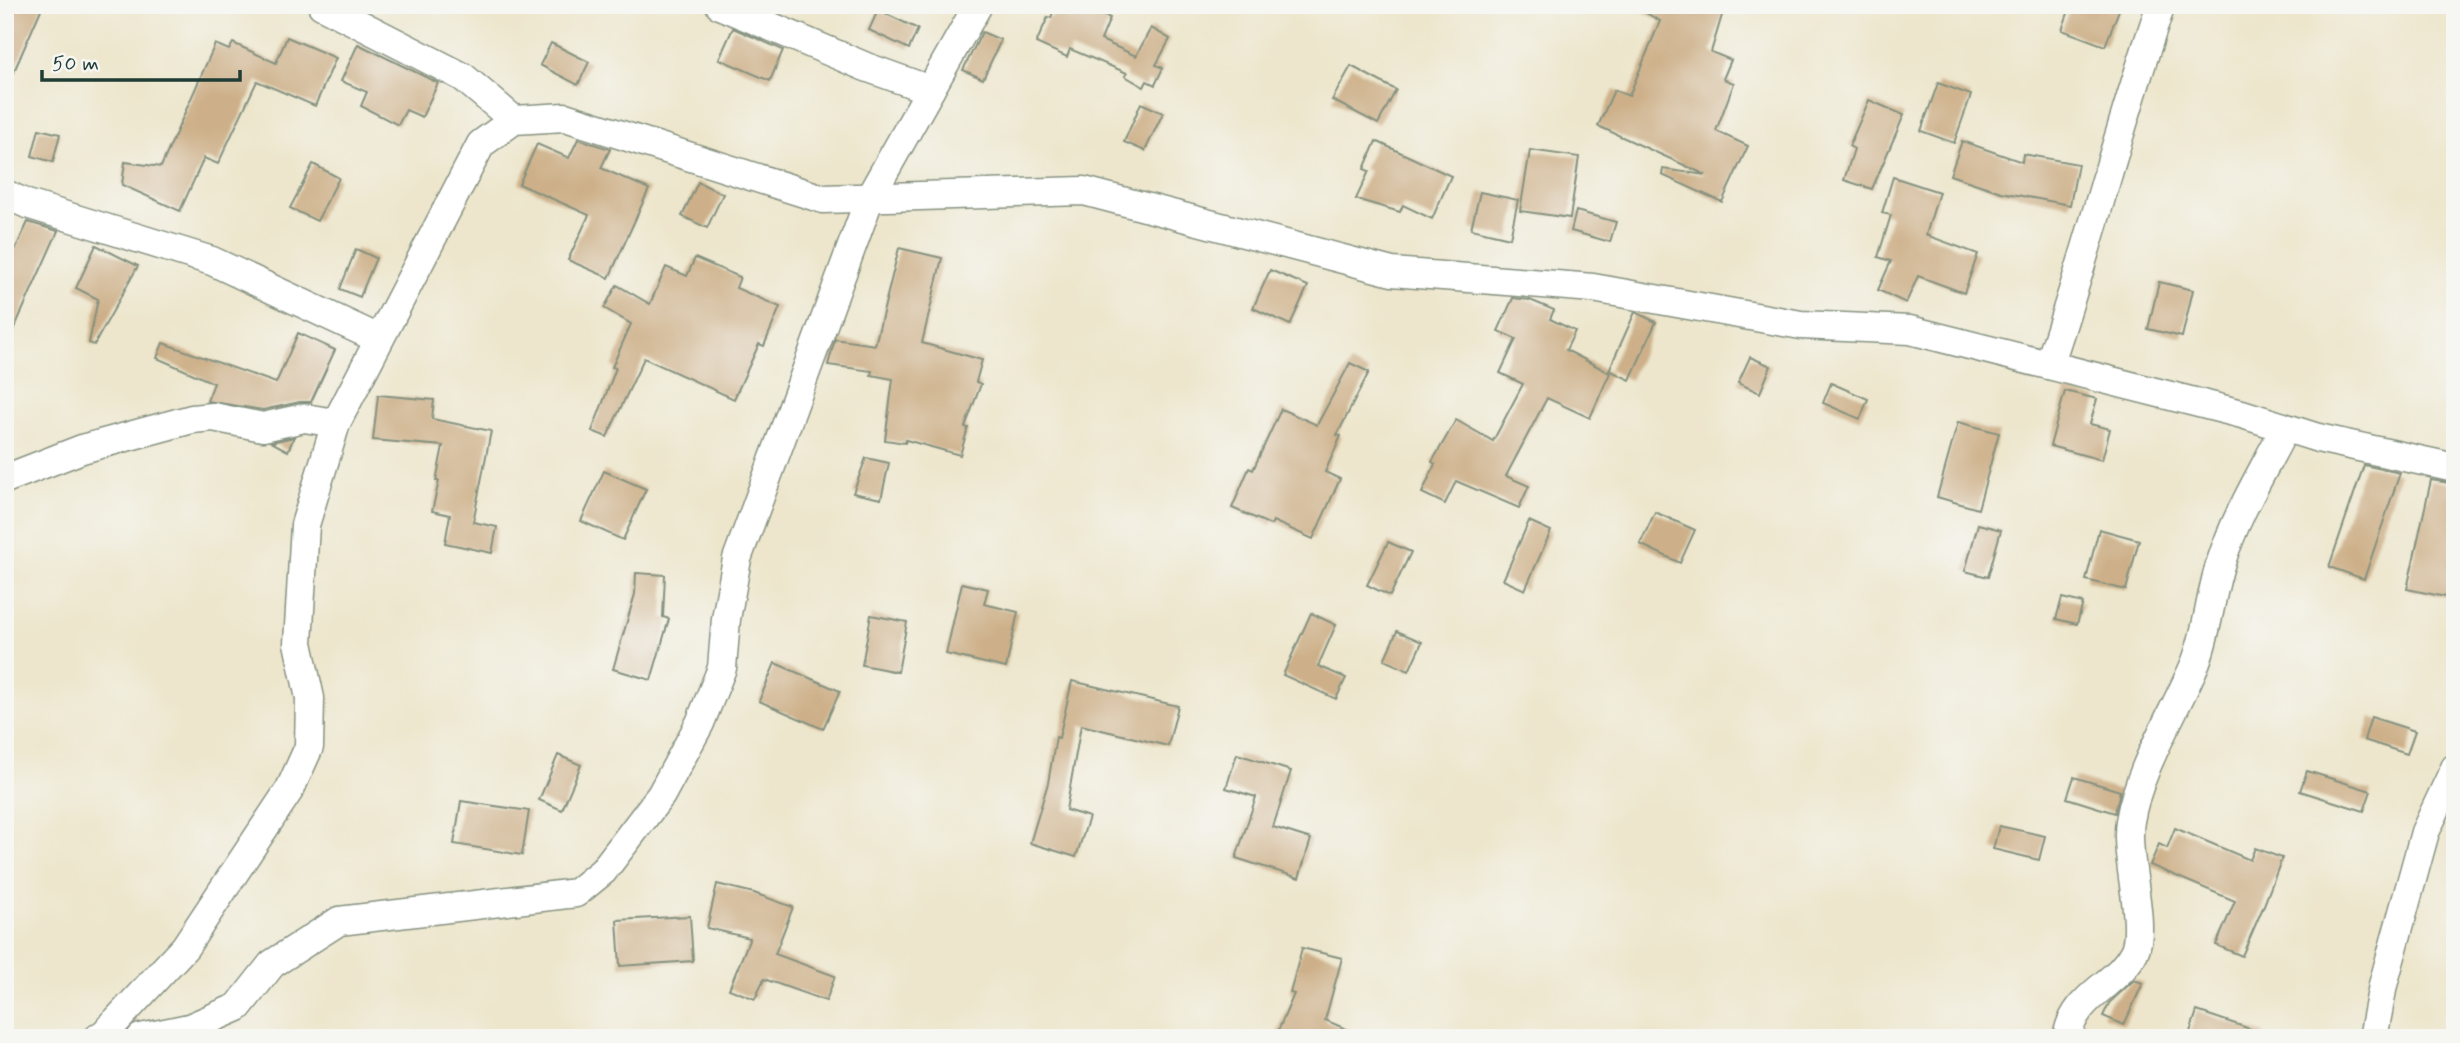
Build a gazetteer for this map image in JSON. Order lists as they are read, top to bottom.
{
  "scale_bar": "50 m"
}
